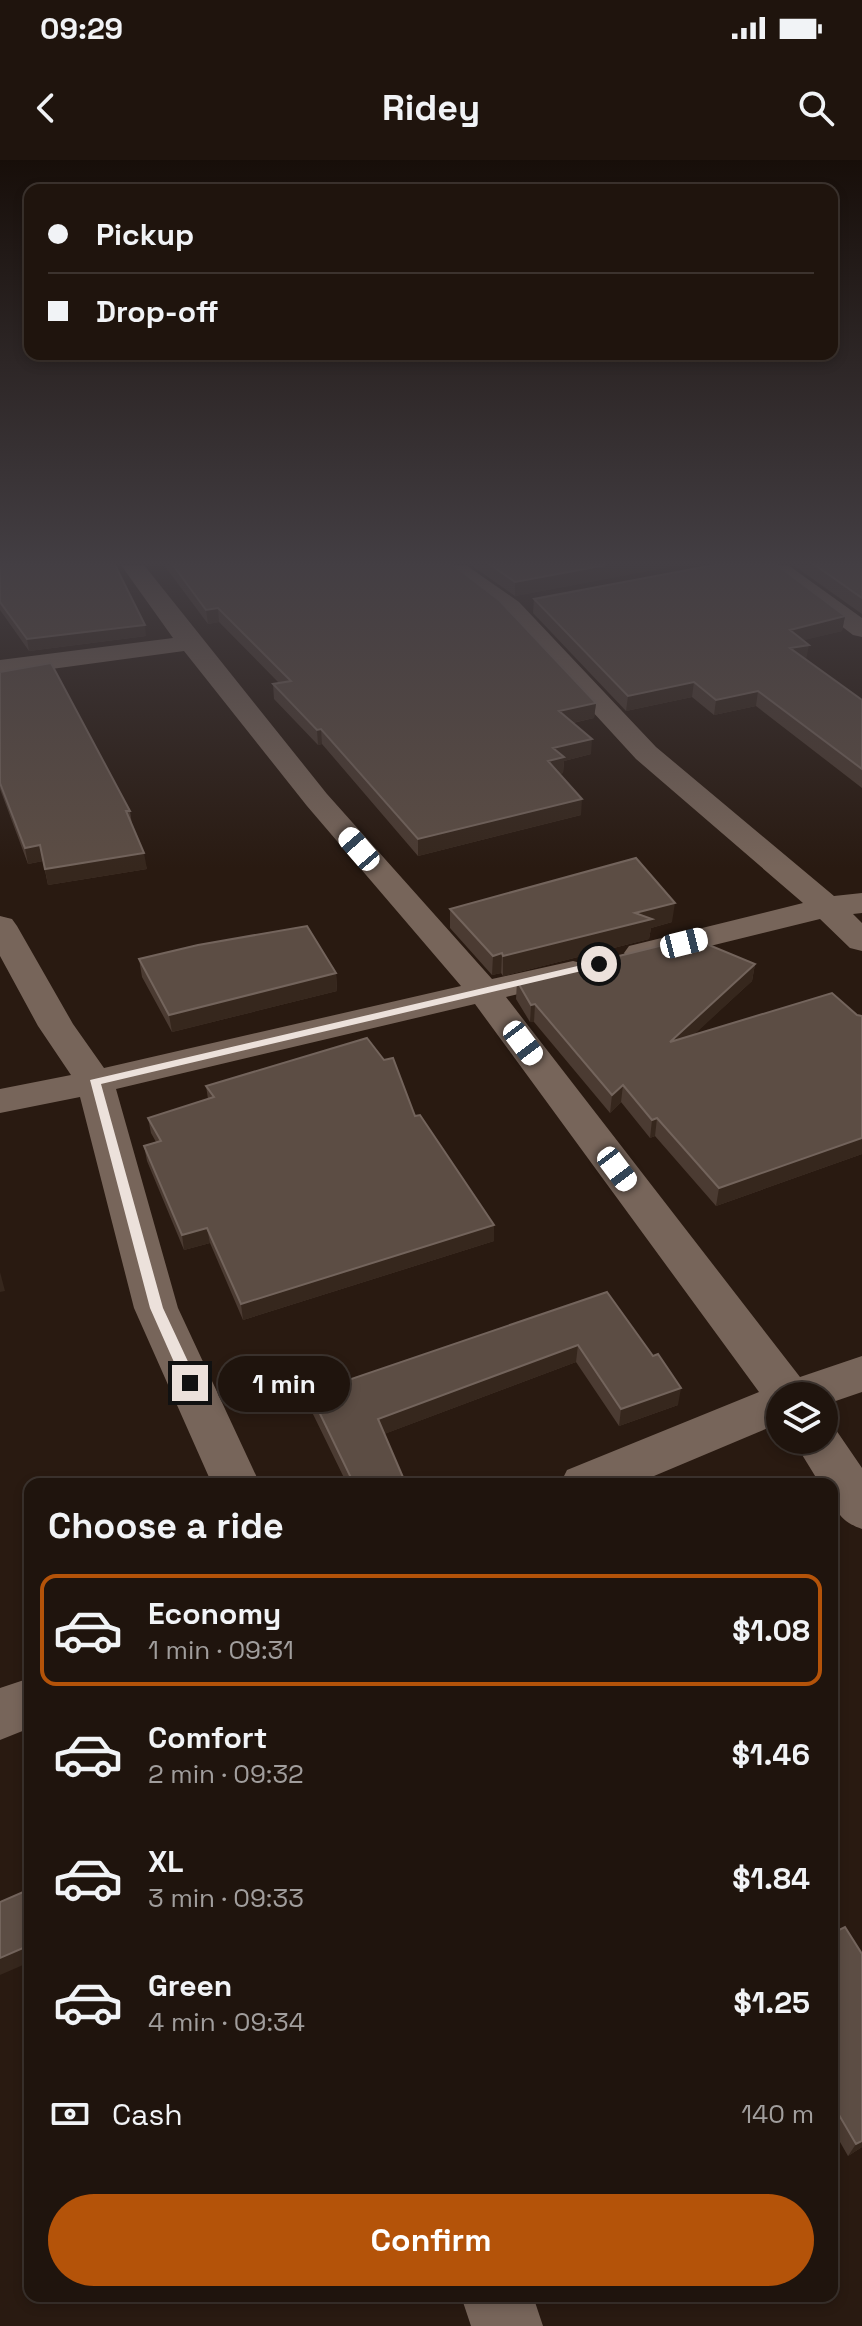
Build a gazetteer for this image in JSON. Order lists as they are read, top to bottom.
{
  "page": {
    "status": "09:29",
    "header": "Ridey",
    "banner": ["Pickup", "Drop-off"],
    "bubble": "1 min",
    "heading": "Choose a ride",
    "list": [
      {
        "name": "Economy",
        "note": "1 min · 09:31",
        "value": "$1.08"
      },
      {
        "name": "Comfort",
        "note": "2 min · 09:32",
        "value": "$1.46"
      },
      {
        "name": "XL",
        "note": "3 min · 09:33",
        "value": "$1.84"
      },
      {
        "name": "Green",
        "note": "4 min · 09:34",
        "value": "$1.25"
      }
    ],
    "pay": ["Cash", "140 m"],
    "buttons": "Confirm"
  }
}
